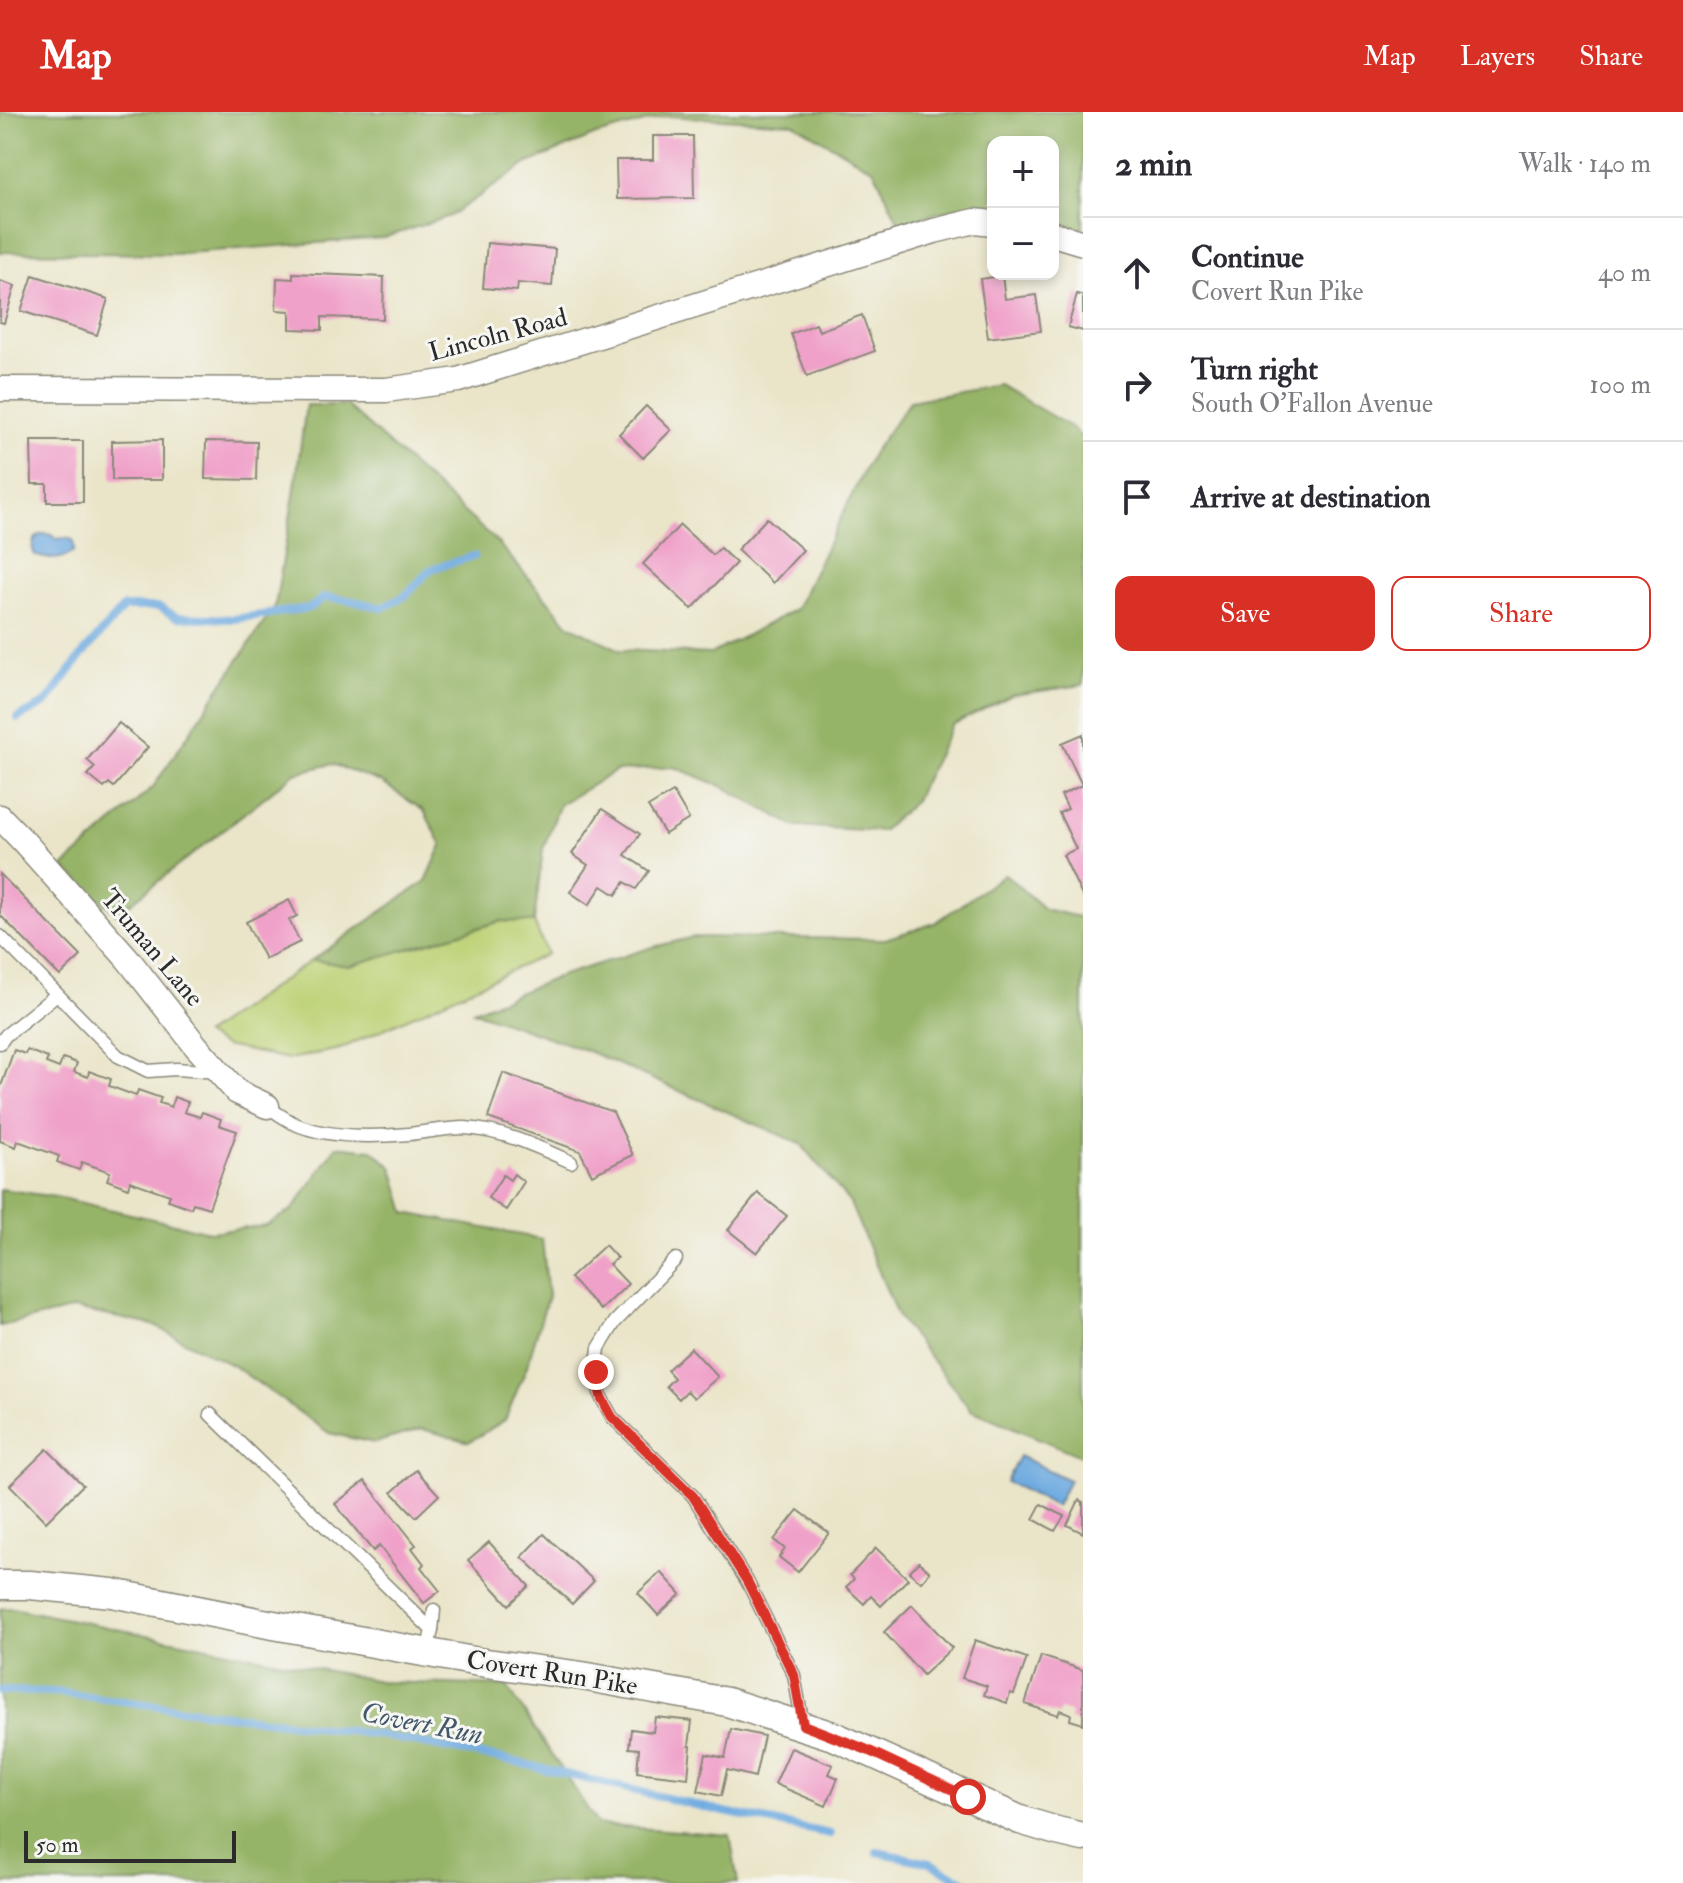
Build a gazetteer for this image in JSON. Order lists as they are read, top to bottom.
{
  "streets": {
    "street": ["Lincoln Road", "Truman Lane", "Covert Run Pike"]
  },
  "water": ["Covert Run"],
  "scale_bar": "50 m",
  "page": {
    "header": "Map",
    "nav": ["Map", "Layers", "Share"],
    "heading": ["2 min", "Walk · 140 m"],
    "map_buttons": ["+", "−"],
    "list": [
      ["Continue", "Covert Run Pike", "40 m"],
      ["Turn right", "South O’Fallon Avenue", "100 m"],
      "Arrive at destination"
    ],
    "buttons": ["Save", "Share"],
    "scale": "50 m"
  }
}
